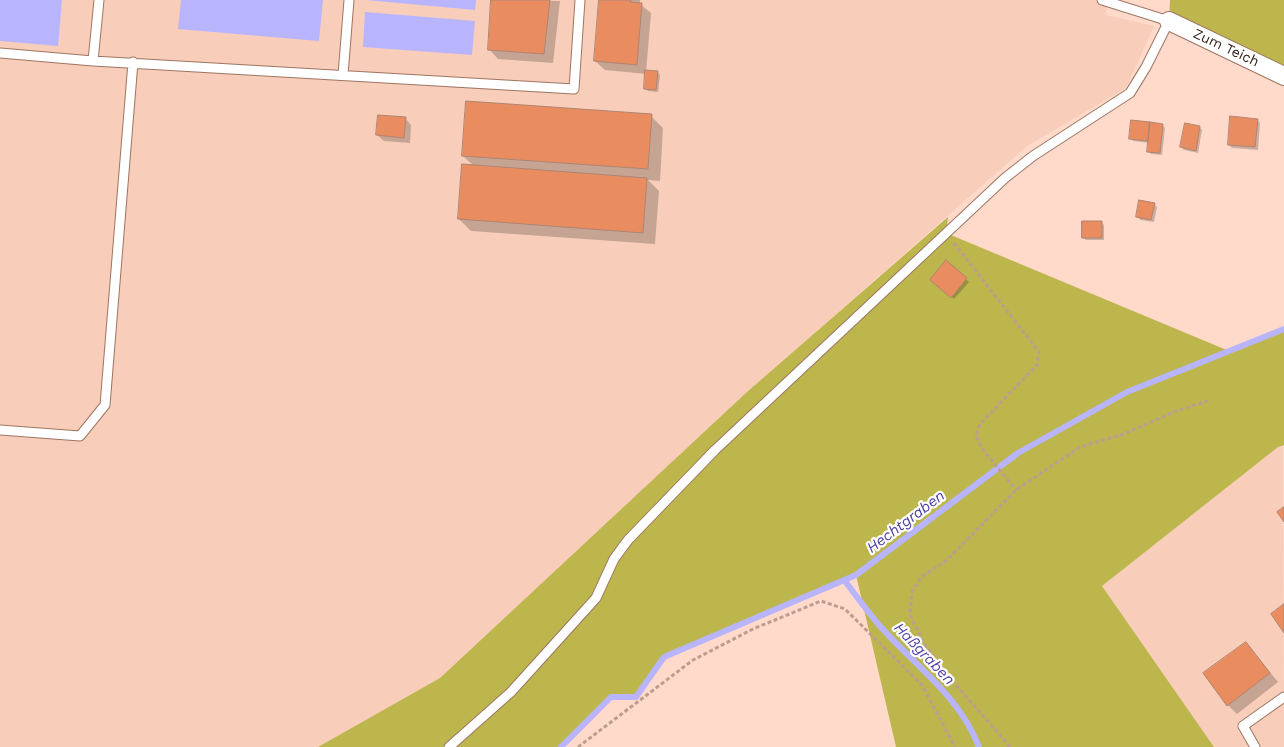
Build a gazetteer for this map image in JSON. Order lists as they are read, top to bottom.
{
  "streets": {
    "street": ["Zum Teich"]
  },
  "water": ["Hechtgraben", "Haßgraben"]
}
